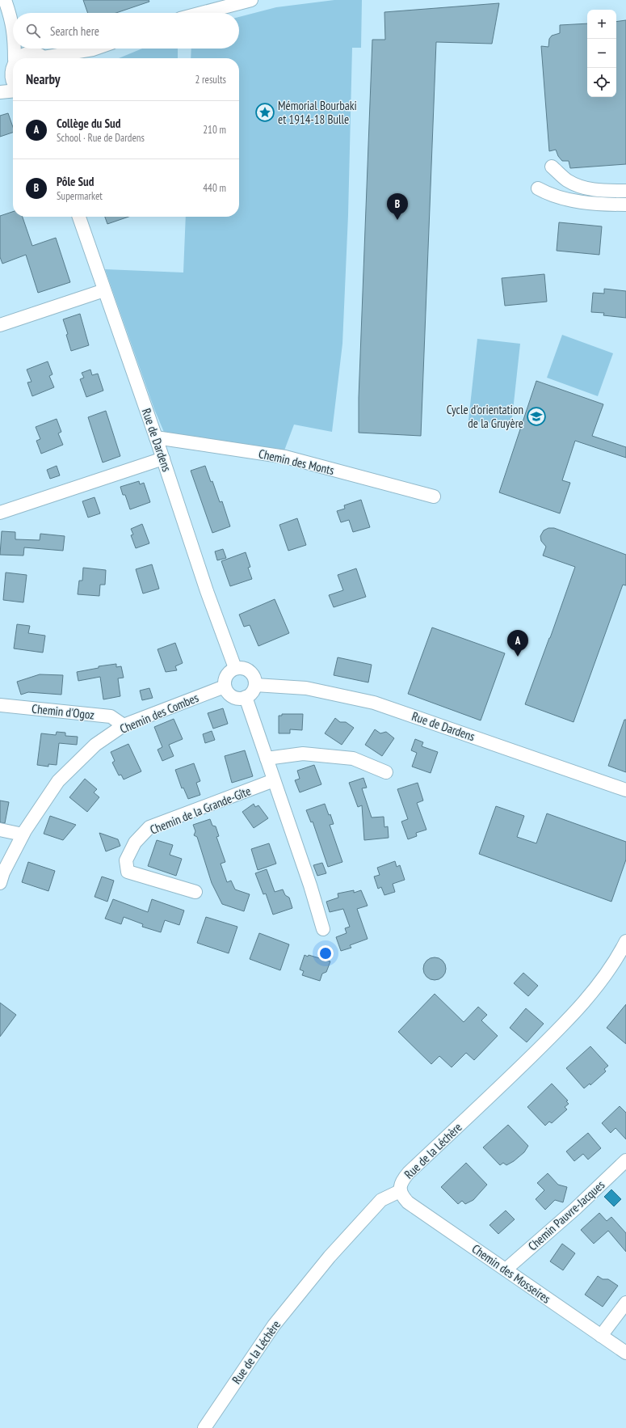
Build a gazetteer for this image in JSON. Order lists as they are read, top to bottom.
{
  "streets": {
    "street": [
      "Rue de Dardens",
      "Chemin des Monts",
      "Chemin d'Ogoz",
      "Chemin des Combes",
      "Chemin de la Grande-Gîte",
      "Rue de la Léchère",
      "Chemin Pauvre-Jacques",
      "Chemin des Mosseires"
    ]
  },
  "crossings": [
    ["Rue de Dardens", "Chemin des Monts"],
    ["Rue de Dardens", "Chemin des Combes"],
    ["Chemin d'Ogoz", "Chemin des Combes"],
    ["Rue de la Léchère", "Chemin des Mosseires"],
    ["Chemin Pauvre-Jacques", "Chemin des Mosseires"]
  ],
  "places": {
    "place": ["Mémorial Bourbaki et 1914-18 Bulle"],
    "school or university": ["Cycle d'orientation de la Gruyère"]
  },
  "page": {
    "map_buttons": ["+", "−"],
    "search": "Search here",
    "heading": ["Nearby", "2 results"],
    "list": [
      {
        "mark": "A",
        "name": "Collège du Sud",
        "note": "School · Rue de Dardens",
        "value": "210 m"
      },
      {
        "mark": "B",
        "name": "Pôle Sud",
        "note": "Supermarket",
        "value": "440 m"
      }
    ],
    "pins": ["B", "A"]
  }
}
